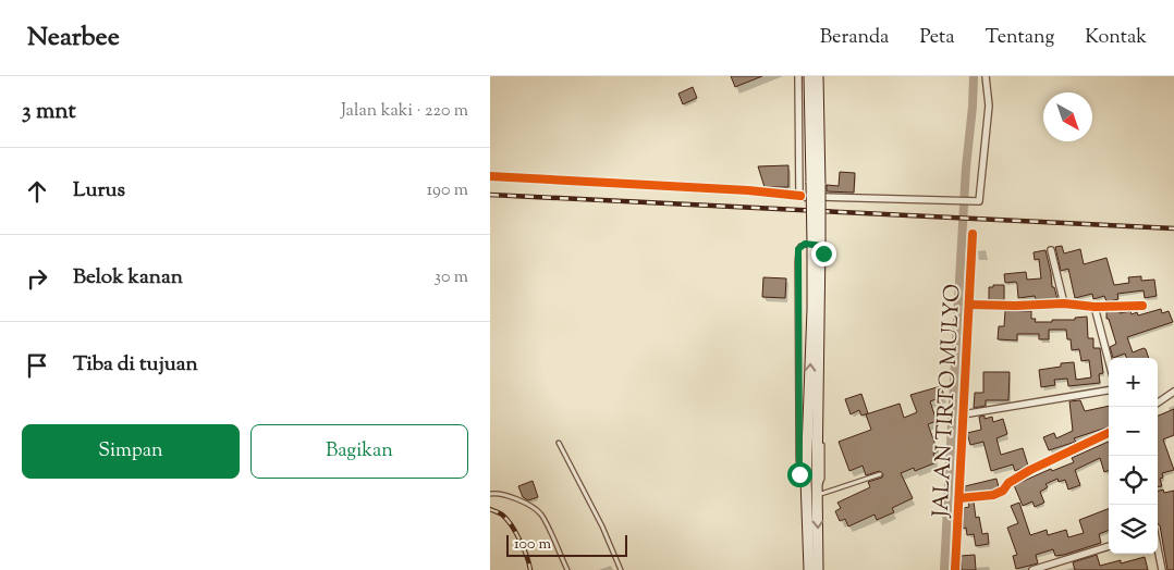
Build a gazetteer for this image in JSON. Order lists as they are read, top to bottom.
{
  "streets": {
    "street": ["JALAN TIRTO MULYO"]
  },
  "scale_bar": "100 m",
  "north": "bottom right",
  "page": {
    "header": "Nearbee",
    "nav": [
      "Beranda",
      "Peta",
      "Tentang",
      "Kontak"
    ],
    "heading": ["3 mnt", "Jalan kaki · 220 m"],
    "list": [
      ["Lurus", "190 m"],
      ["Belok kanan", "30 m"],
      "Tiba di tujuan"
    ],
    "map_buttons": ["+", "−"],
    "buttons": ["Simpan", "Bagikan"],
    "scale": "100 m"
  }
}
